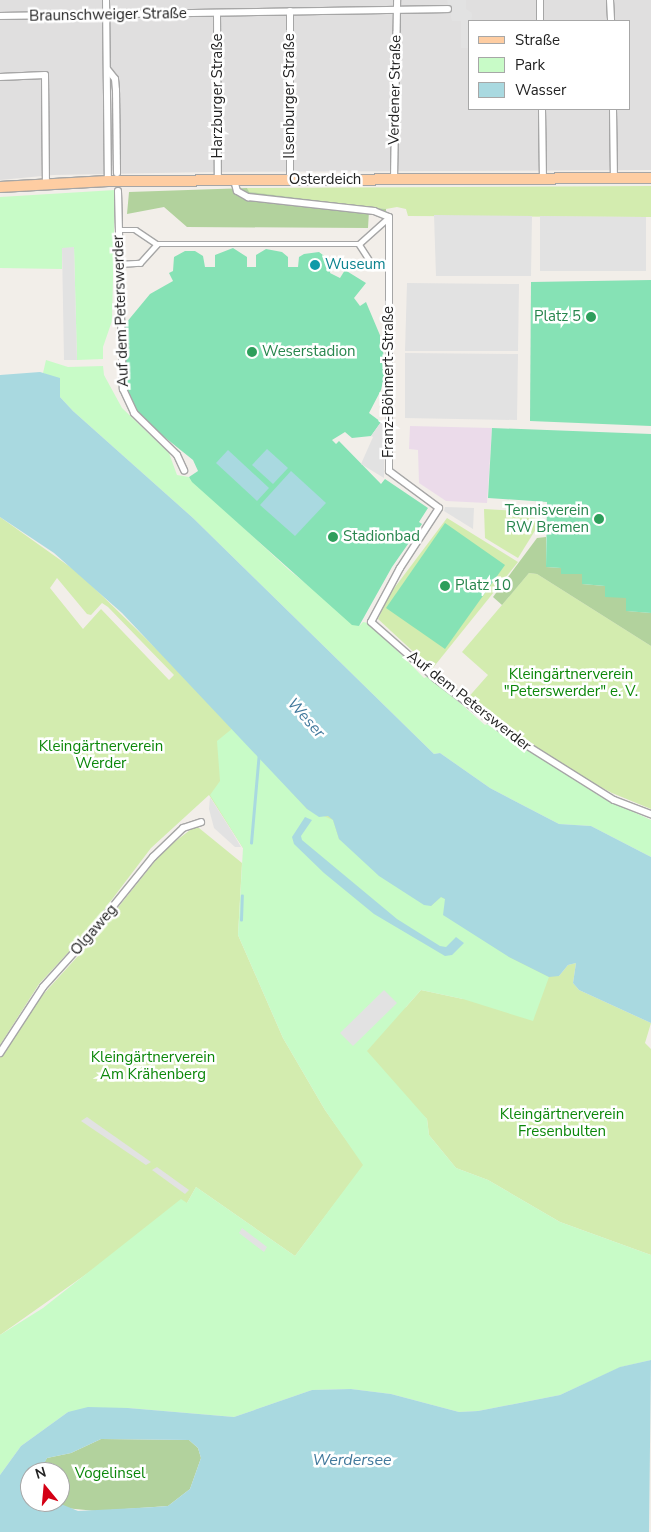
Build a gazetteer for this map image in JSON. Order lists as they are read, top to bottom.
{
  "streets": {
    "main road": ["Osterdeich"],
    "street": [
      "Braunschweiger Straße",
      "Verdener Straße",
      "Harzburger Straße",
      "Ilsenburger Straße",
      "Auf dem Peterswerder",
      "Franz-Böhmert-Straße",
      "Olgaweg"
    ]
  },
  "crossings": [
    ["Braunschweiger Straße", "Verdener Straße"],
    ["Braunschweiger Straße", "Harzburger Straße"],
    ["Braunschweiger Straße", "Ilsenburger Straße"],
    ["Verdener Straße", "Osterdeich"],
    ["Harzburger Straße", "Osterdeich"],
    ["Ilsenburger Straße", "Osterdeich"],
    ["Auf dem Peterswerder", "Franz-Böhmert-Straße"]
  ],
  "water": ["Weser", "Werdersee"],
  "parks": [
    "Kleingärtnerverein \"Peterswerder\" e. V.",
    "Kleingärtnerverein Werder",
    "Kleingärtnerverein Am Krähenberg",
    "Kleingärtnerverein Fresenbulten",
    "Vogelinsel"
  ],
  "places": [
    "Wuseum",
    "Platz 5",
    "Weserstadion",
    "Tennisverein RW Bremen",
    "Stadionbad",
    "Platz 10"
  ],
  "legend": ["Straße", "Park", "Wasser"],
  "north": "top"
}
